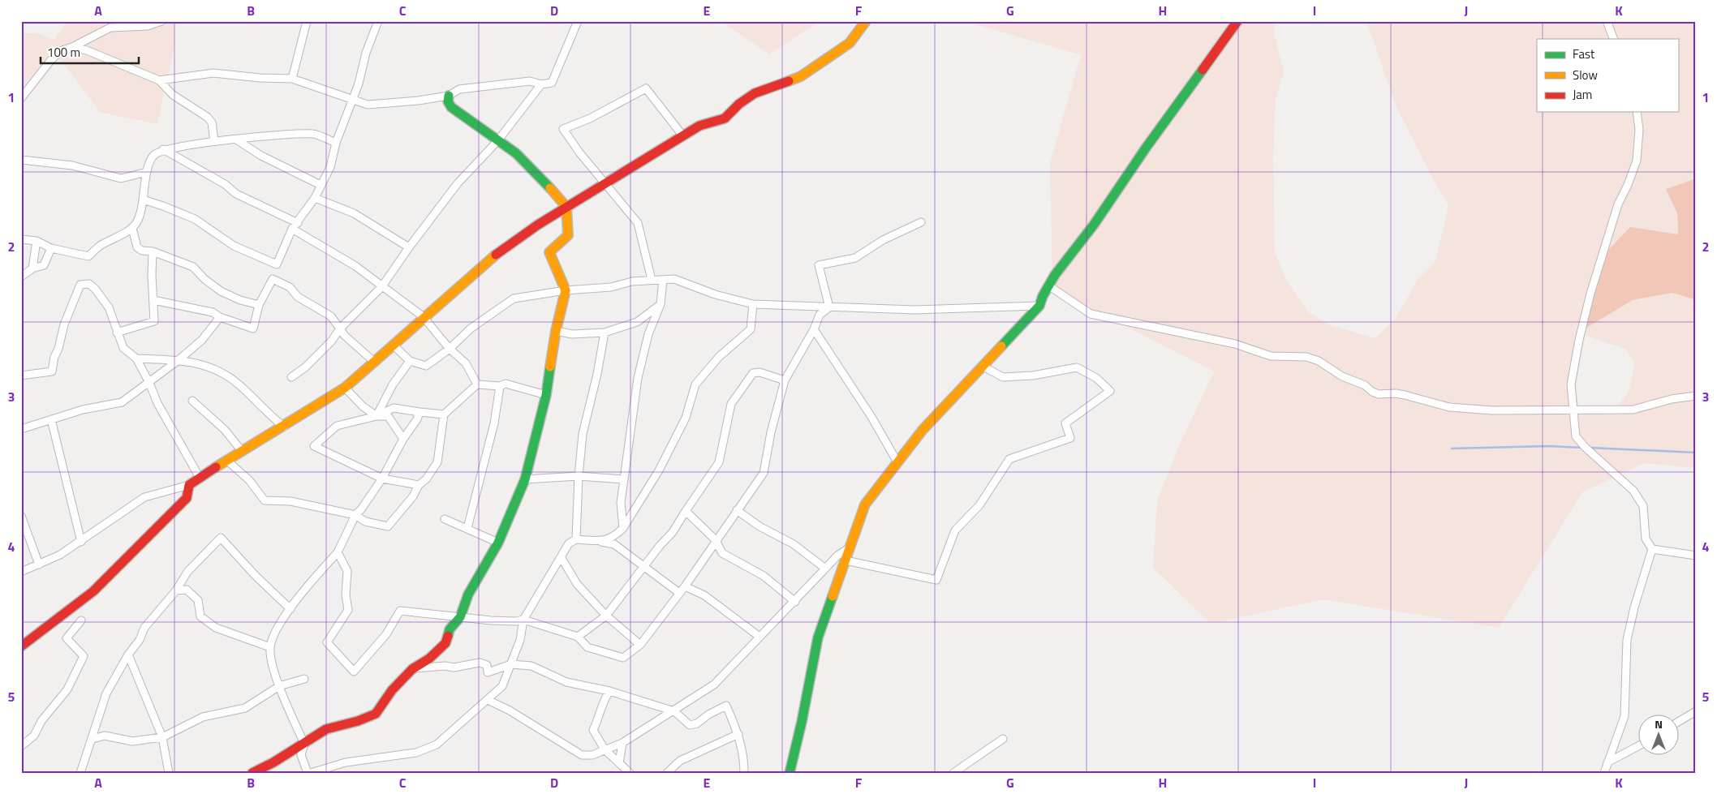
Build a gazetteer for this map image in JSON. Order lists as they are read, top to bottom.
{
  "legend": ["Fast", "Slow", "Jam"],
  "scale_bar": "100 m",
  "north": "top",
  "grid": {
    "columns": [
      "A",
      "B",
      "C",
      "D",
      "E",
      "F",
      "G",
      "H",
      "I",
      "J",
      "K"
    ],
    "rows": [
      "1",
      "2",
      "3",
      "4",
      "5"
    ]
  }
}
